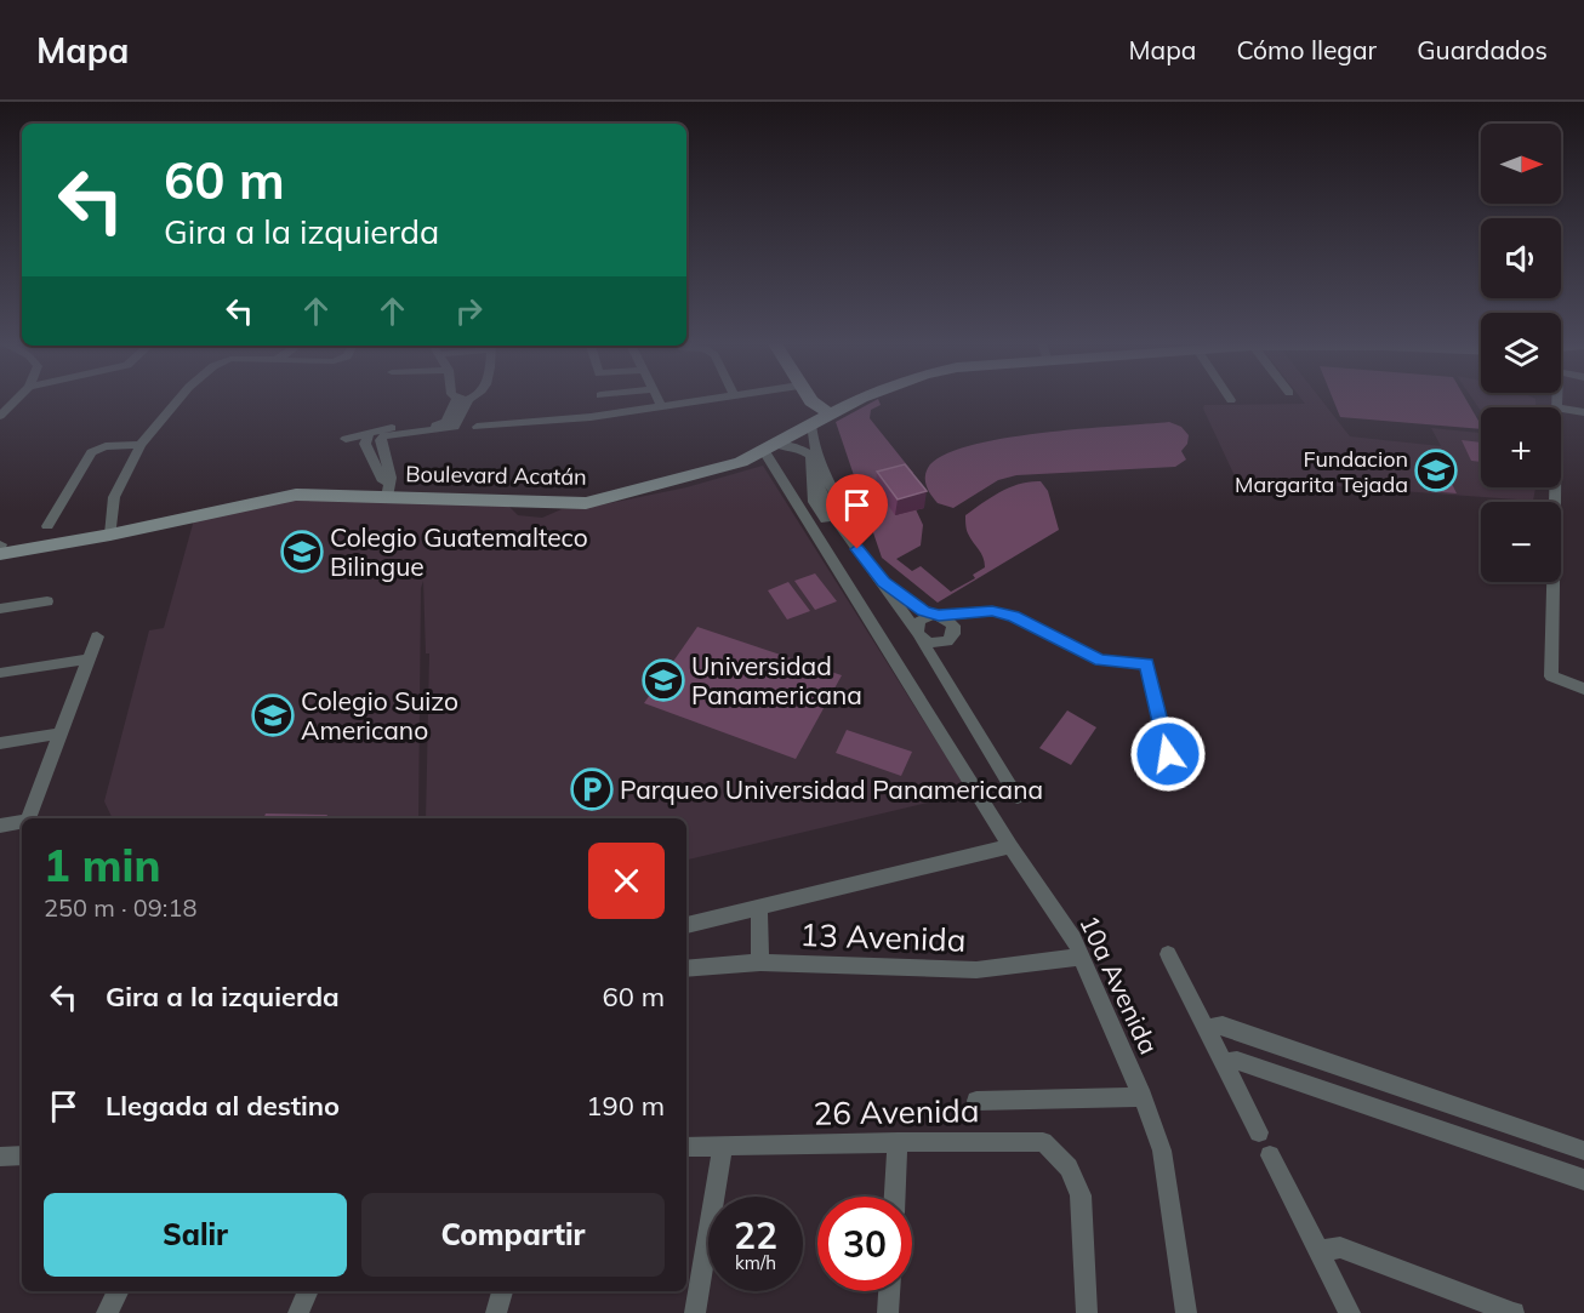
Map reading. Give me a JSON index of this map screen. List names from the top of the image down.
{
  "streets": {
    "main road": ["Boulevard Acatán"],
    "street": ["13 Avenida", "10a Avenida", "26 Avenida"]
  },
  "crossings": [
    ["Boulevard Acatán", "10a Avenida"],
    ["13 Avenida", "10a Avenida"]
  ],
  "places": {
    "school or university": [
      "Fundacion Margarita Tejada",
      "Colegio Guatemalteco Bilingue",
      "Universidad Panamericana",
      "Colegio Suizo Americano"
    ],
    "parking": ["Parqueo Universidad Panamericana"]
  },
  "north": "right",
  "page": {
    "header": "Mapa",
    "nav": ["Mapa", "Cómo llegar", "Guardados"],
    "map_buttons": ["+", "−"],
    "turn": ["60 m", "Gira a la izquierda"],
    "heading": ["1 min", "250 m · 09:18"],
    "list": [
      {
        "name": "Gira a la izquierda",
        "value": "60 m"
      },
      {
        "name": "Llegada al destino",
        "value": "190 m"
      }
    ],
    "buttons": ["Salir", "Compartir"],
    "speed": "22 km/h",
    "limit": "30"
  }
}
